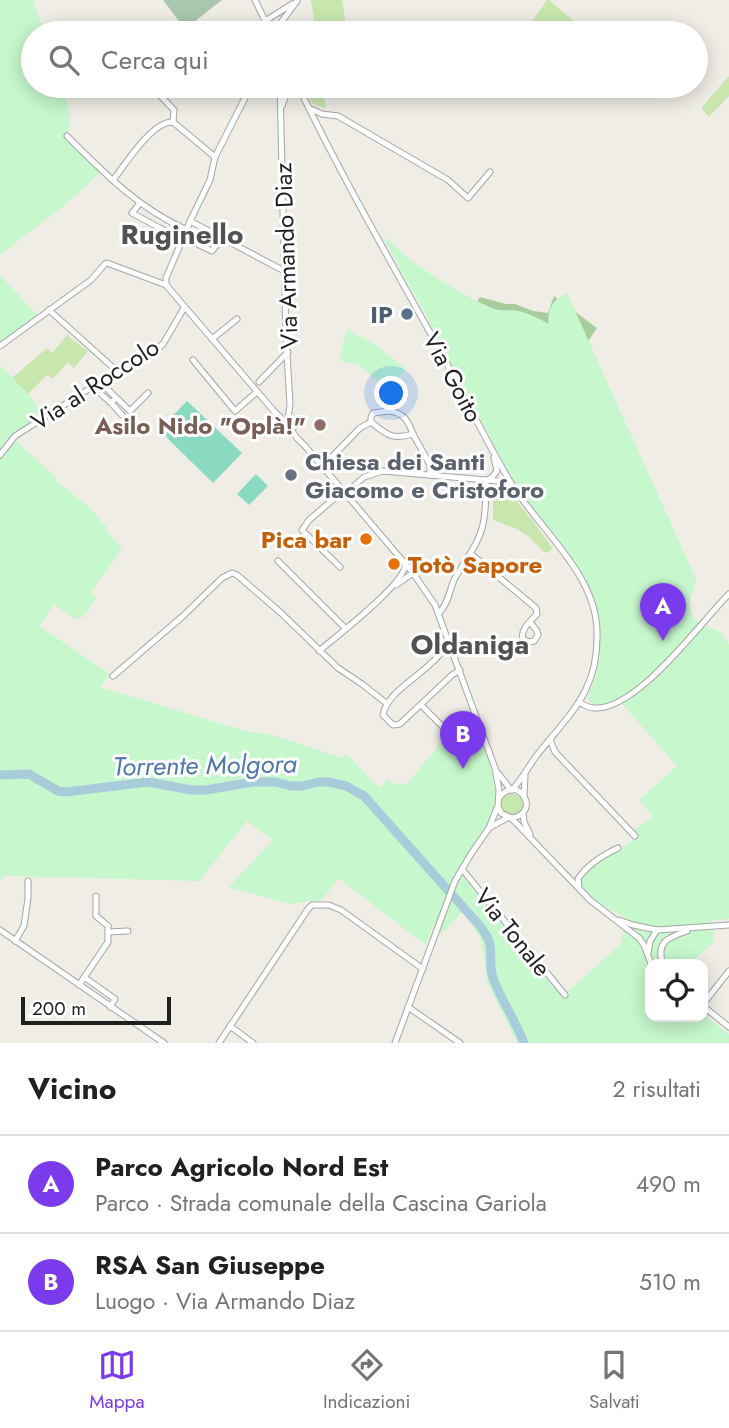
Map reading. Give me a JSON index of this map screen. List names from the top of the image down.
{
  "streets": {
    "street": [
      "Via Armando Diaz",
      "Via Goito",
      "Via al Roccolo",
      "Via Tonale"
    ]
  },
  "districts": ["Ruginello", "Oldaniga"],
  "water": ["Torrente Molgora"],
  "places": [
    "IP",
    "Asilo Nido \"Oplà!\"",
    "Chiesa dei Santi Giacomo e Cristoforo",
    "Pica bar",
    "Totò Sapore"
  ],
  "scale_bar": "200 m",
  "page": {
    "search": "Cerca qui",
    "pins": ["A", "B"],
    "scale": "200 m",
    "heading": ["Vicino", "2 risultati"],
    "list": [
      {
        "mark": "A",
        "name": "Parco Agricolo Nord Est",
        "note": "Parco · Strada comunale della Cascina Gariola",
        "value": "490 m"
      },
      {
        "mark": "B",
        "name": "RSA San Giuseppe",
        "note": "Luogo · Via Armando Diaz",
        "value": "510 m"
      }
    ],
    "nav": ["Mappa", "Indicazioni", "Salvati"]
  }
}
